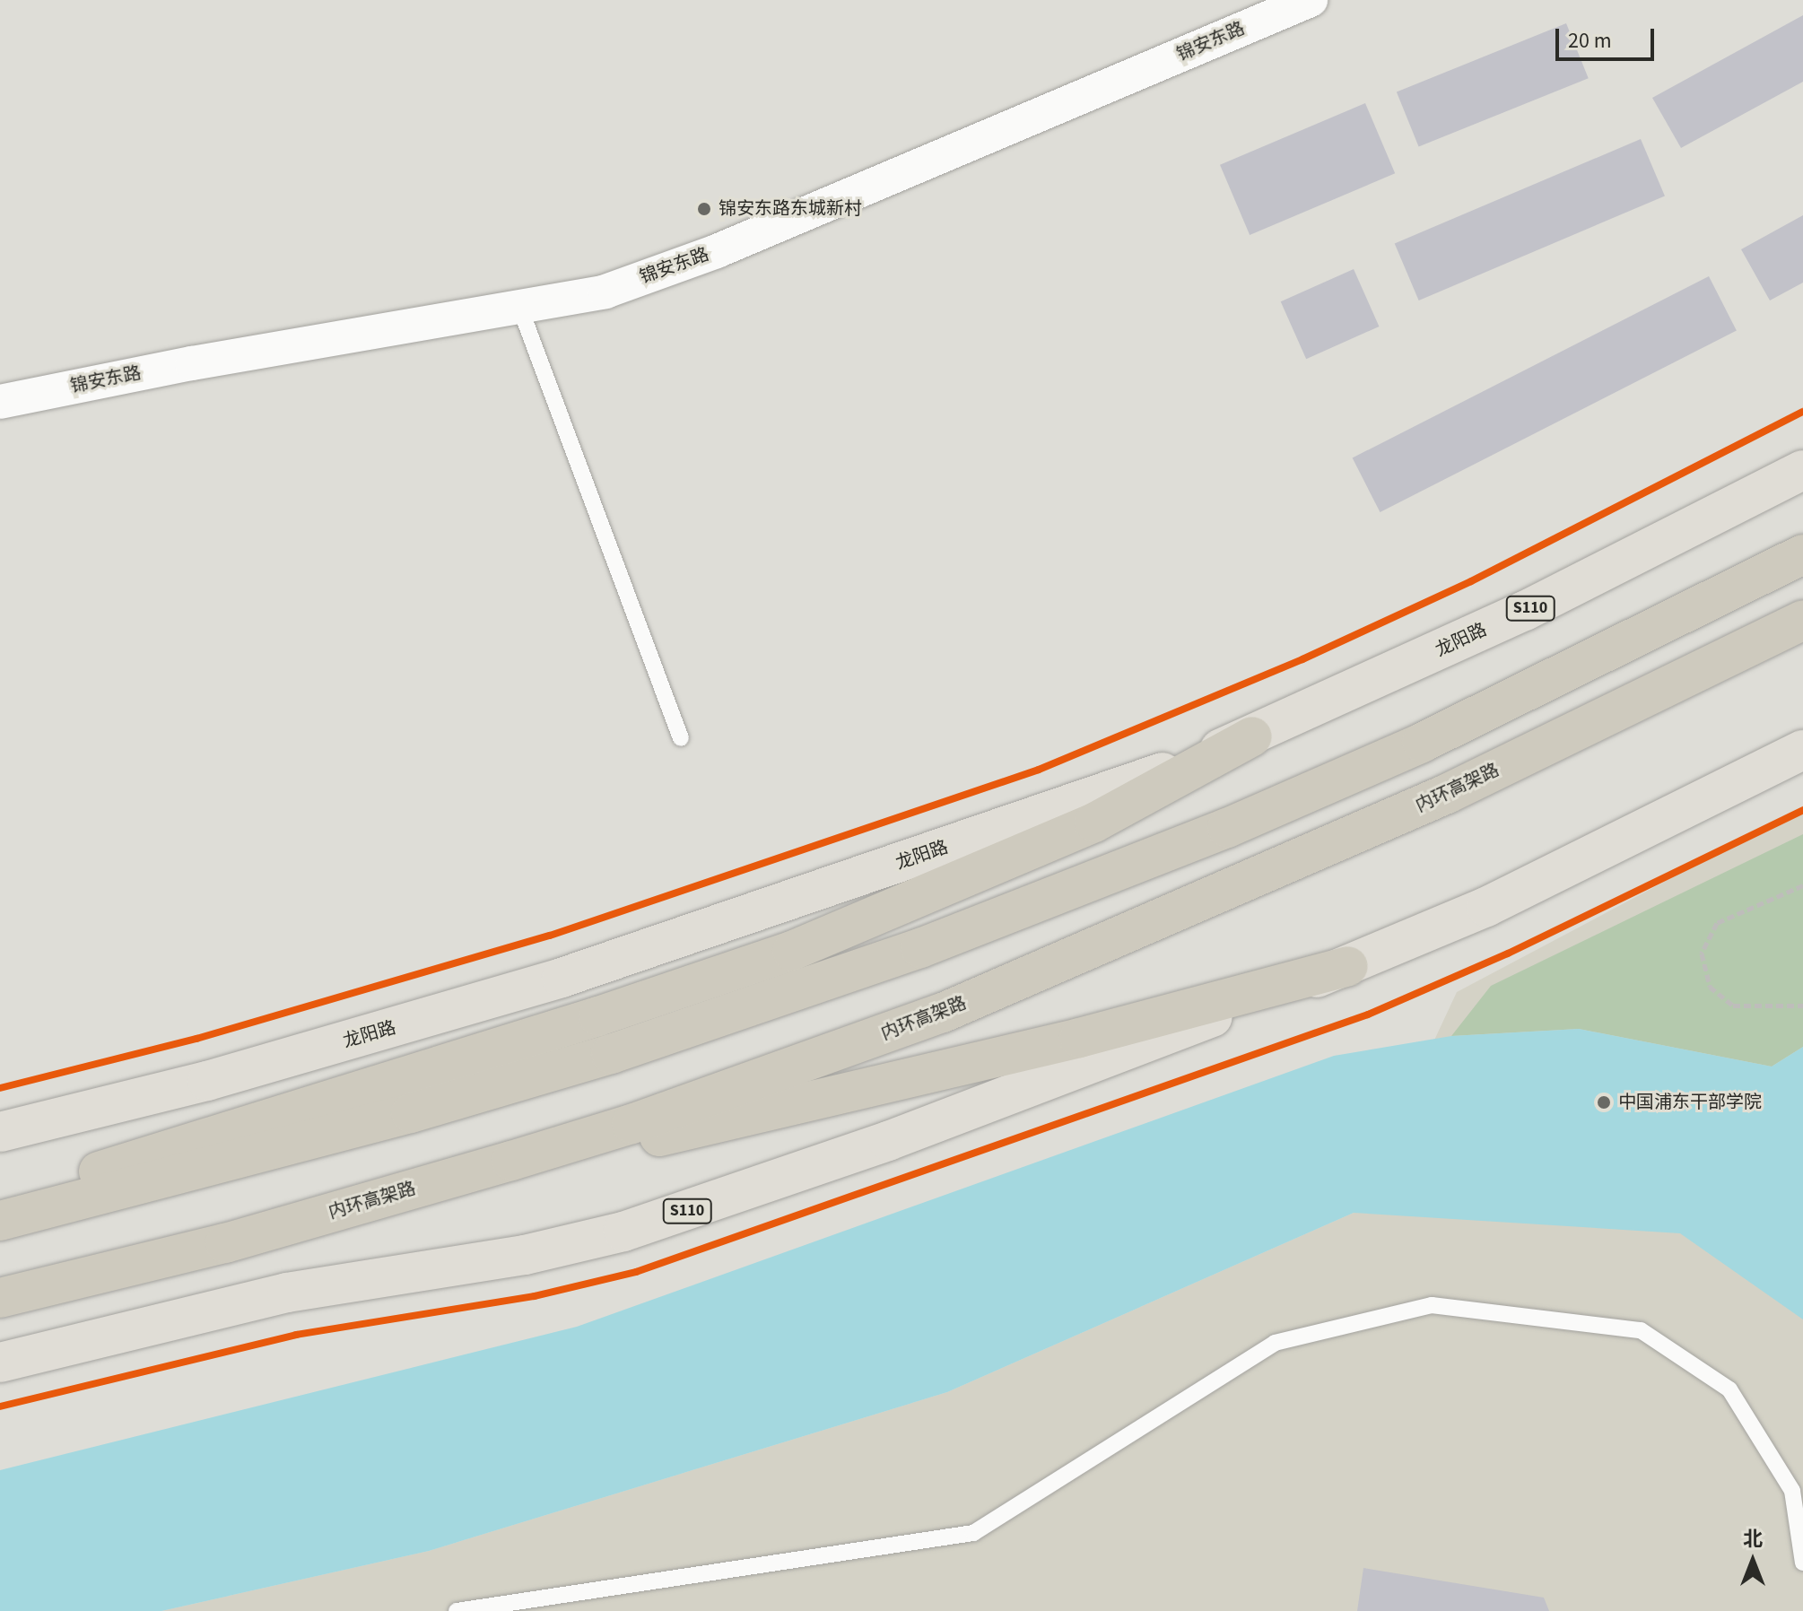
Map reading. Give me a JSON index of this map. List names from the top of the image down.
{
  "streets": {
    "highway": ["内环高架路"],
    "main road": ["S110", "龙阳路"],
    "street": ["锦安东路"]
  },
  "places": ["锦安东路东城新村", "中国浦东干部学院"],
  "scale_bar": "20 m",
  "north": "top"
}
